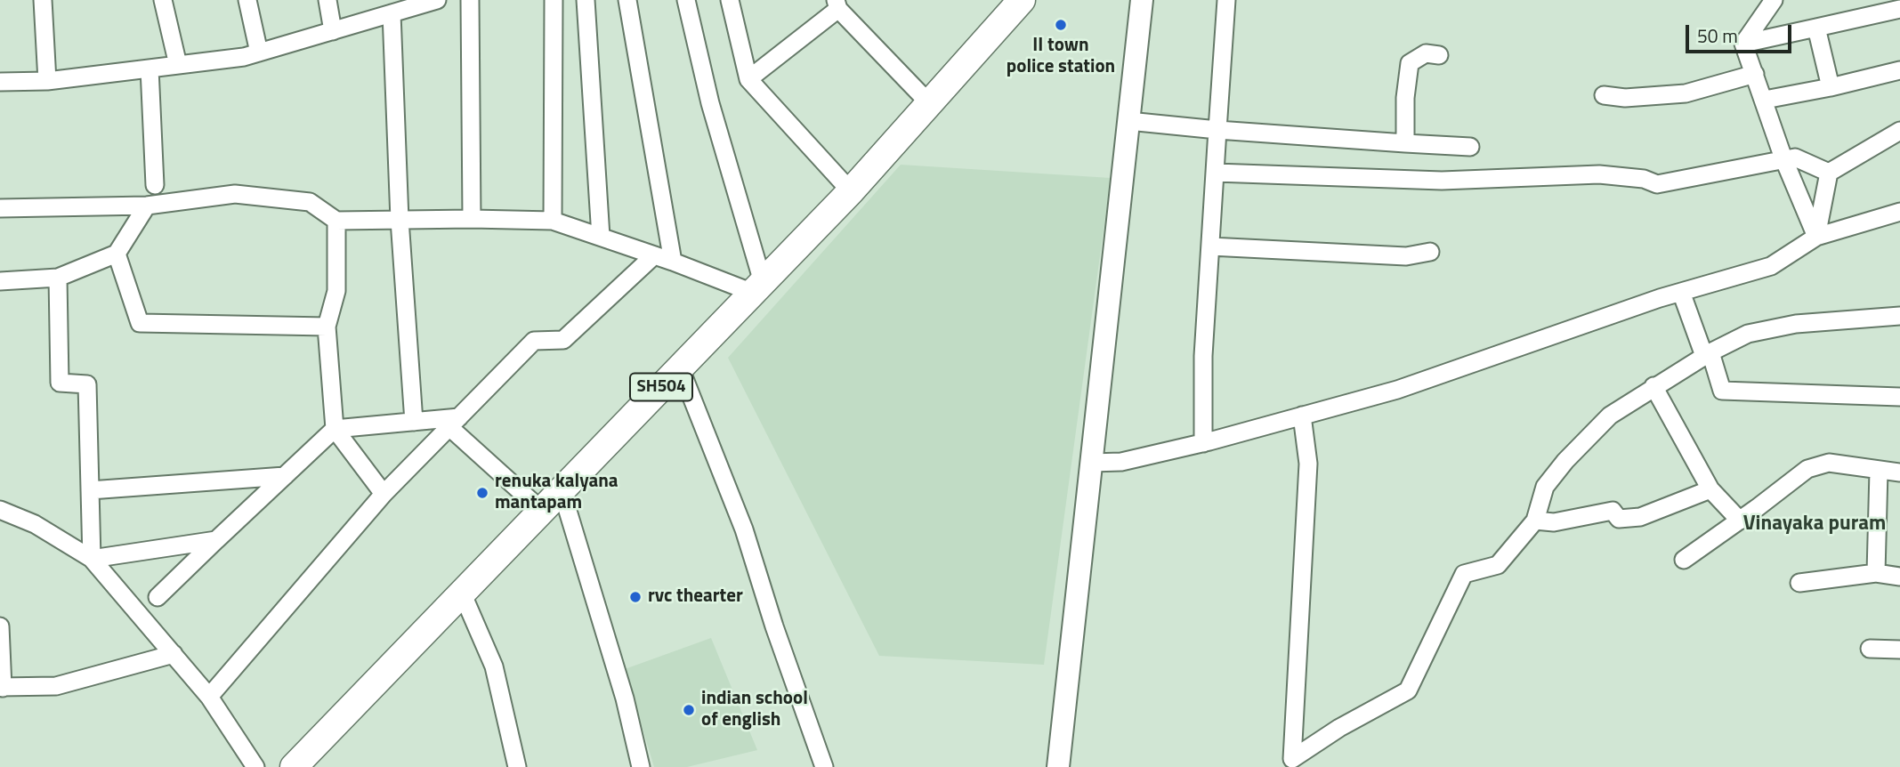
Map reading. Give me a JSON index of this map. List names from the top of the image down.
{
  "streets": {
    "main road": ["SH504"]
  },
  "districts": ["Vinayaka puram"],
  "places": [
    "II town police station",
    "renuka kalyana mantapam",
    "rvc thearter",
    "indian school of english"
  ],
  "scale_bar": "50 m"
}
